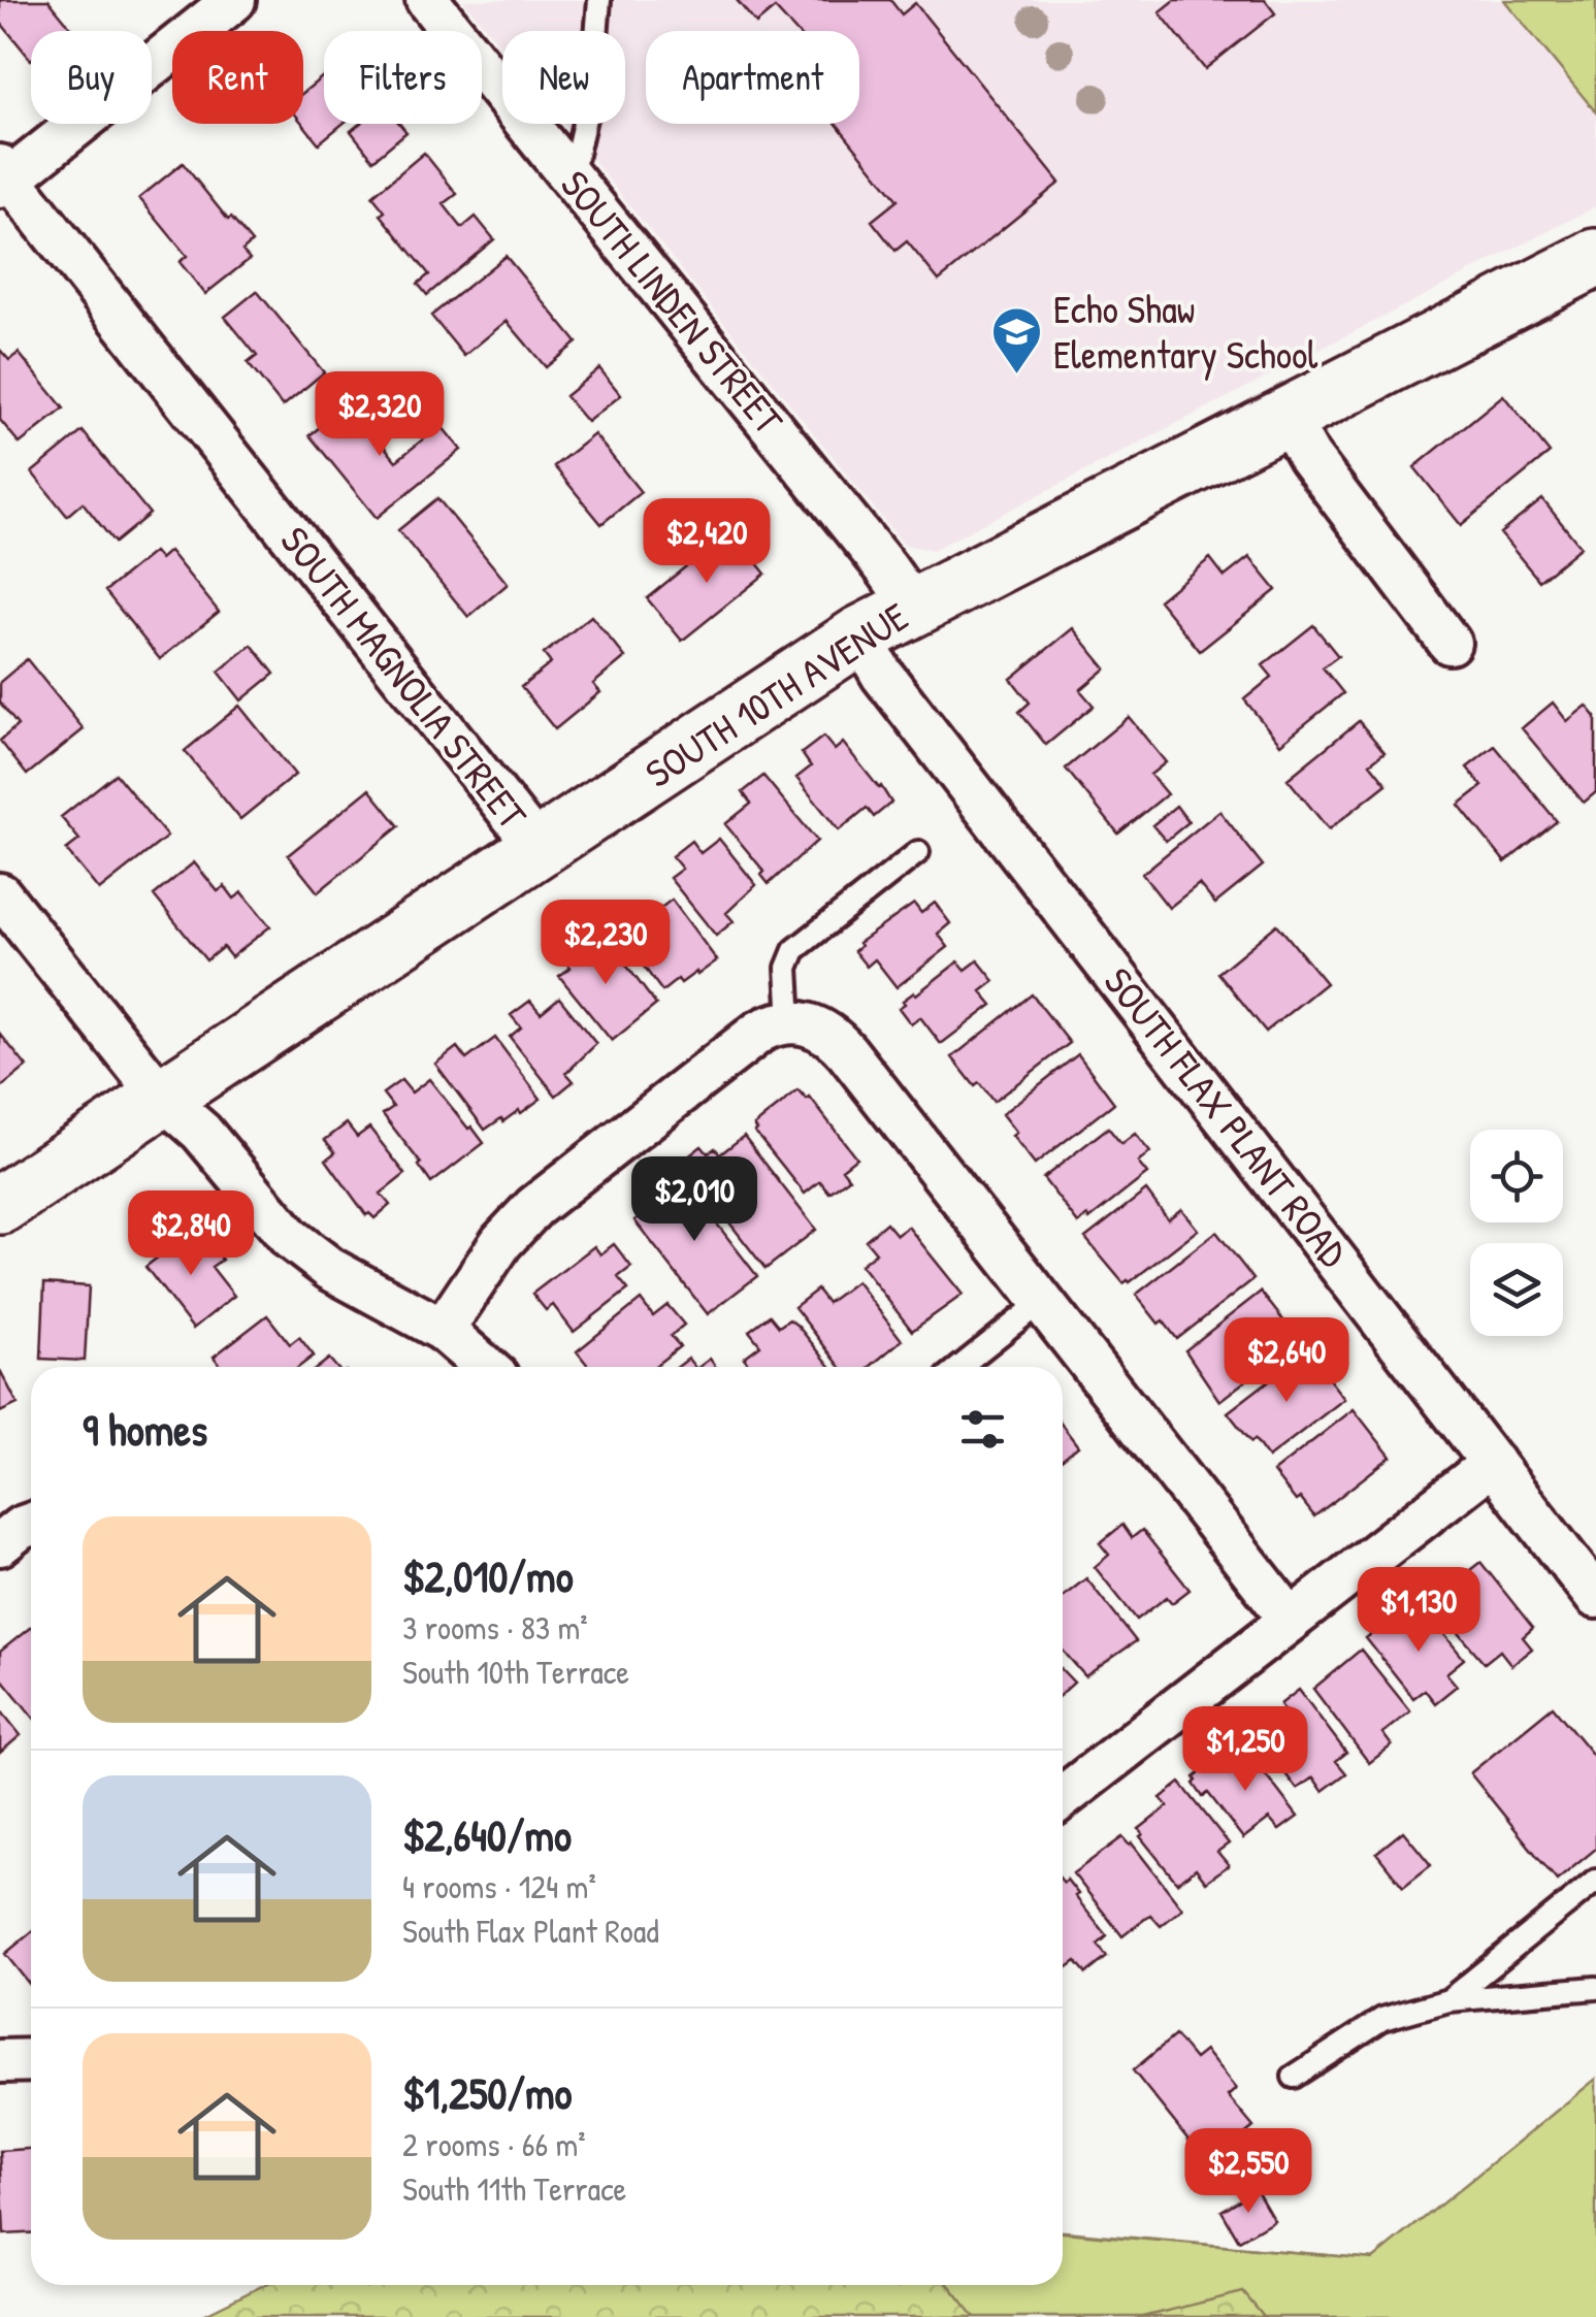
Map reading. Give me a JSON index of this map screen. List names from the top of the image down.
{
  "streets": {
    "main road": ["SOUTH 10TH AVENUE"],
    "street": ["SOUTH LINDEN STREET", "SOUTH MAGNOLIA STREET", "SOUTH FLAX PLANT ROAD"]
  },
  "crossings": [
    ["SOUTH LINDEN STREET", "SOUTH 10TH AVENUE"],
    ["SOUTH MAGNOLIA STREET", "SOUTH 10TH AVENUE"],
    ["SOUTH 10TH AVENUE", "SOUTH FLAX PLANT ROAD"]
  ],
  "places": {
    "school or university": ["Echo Shaw Elementary School"]
  },
  "page": {
    "chip": [
      "Buy",
      "Rent",
      "Filters",
      "New",
      "Apartment"
    ],
    "price": [
      "$2,320",
      "$2,420",
      "$2,230",
      "$2,010",
      "$2,840",
      "$2,640",
      "$1,130",
      "$1,250",
      "$2,550"
    ],
    "heading": "9 homes",
    "list": [
      {
        "name": "$2,010/mo",
        "note": "3 rooms · 83 m² · South 10th Terrace"
      },
      {
        "name": "$2,640/mo",
        "note": "4 rooms · 124 m² · South Flax Plant Road"
      },
      {
        "name": "$1,250/mo",
        "note": "2 rooms · 66 m² · South 11th Terrace"
      }
    ]
  }
}
